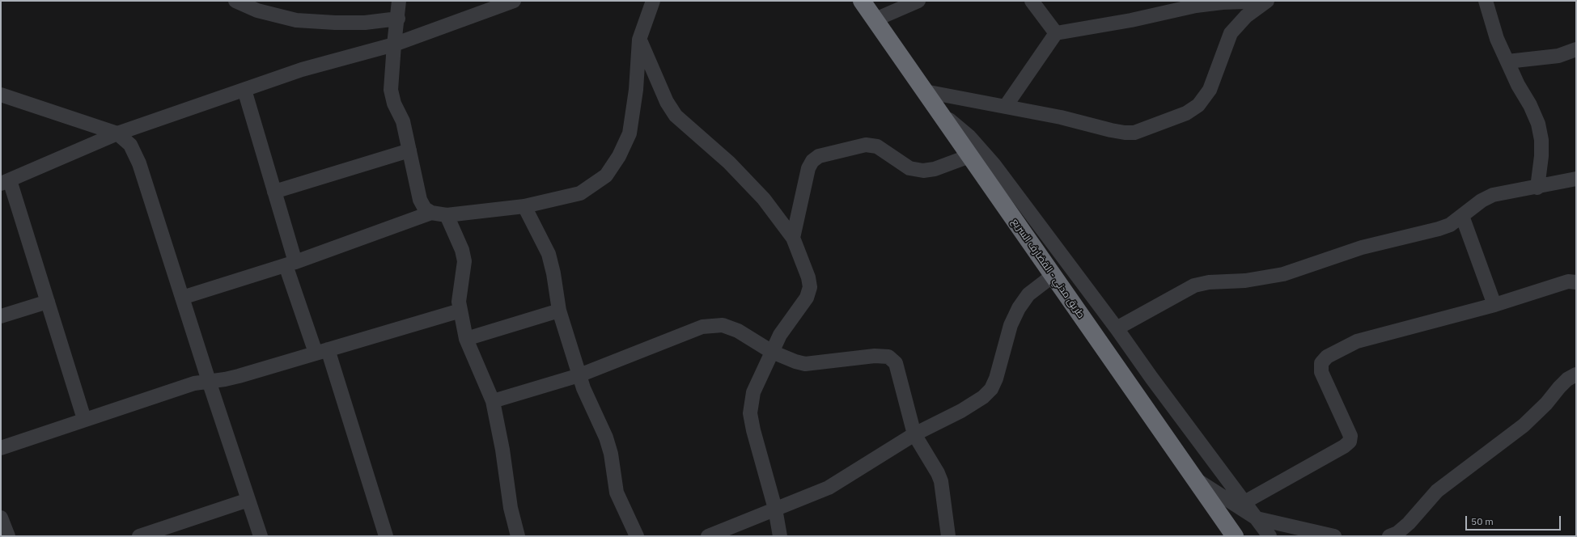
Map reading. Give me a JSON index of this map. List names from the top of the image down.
{
  "streets": {
    "highway": ["طريق مدني - القضارف السريع"]
  },
  "scale_bar": "50 m"
}
